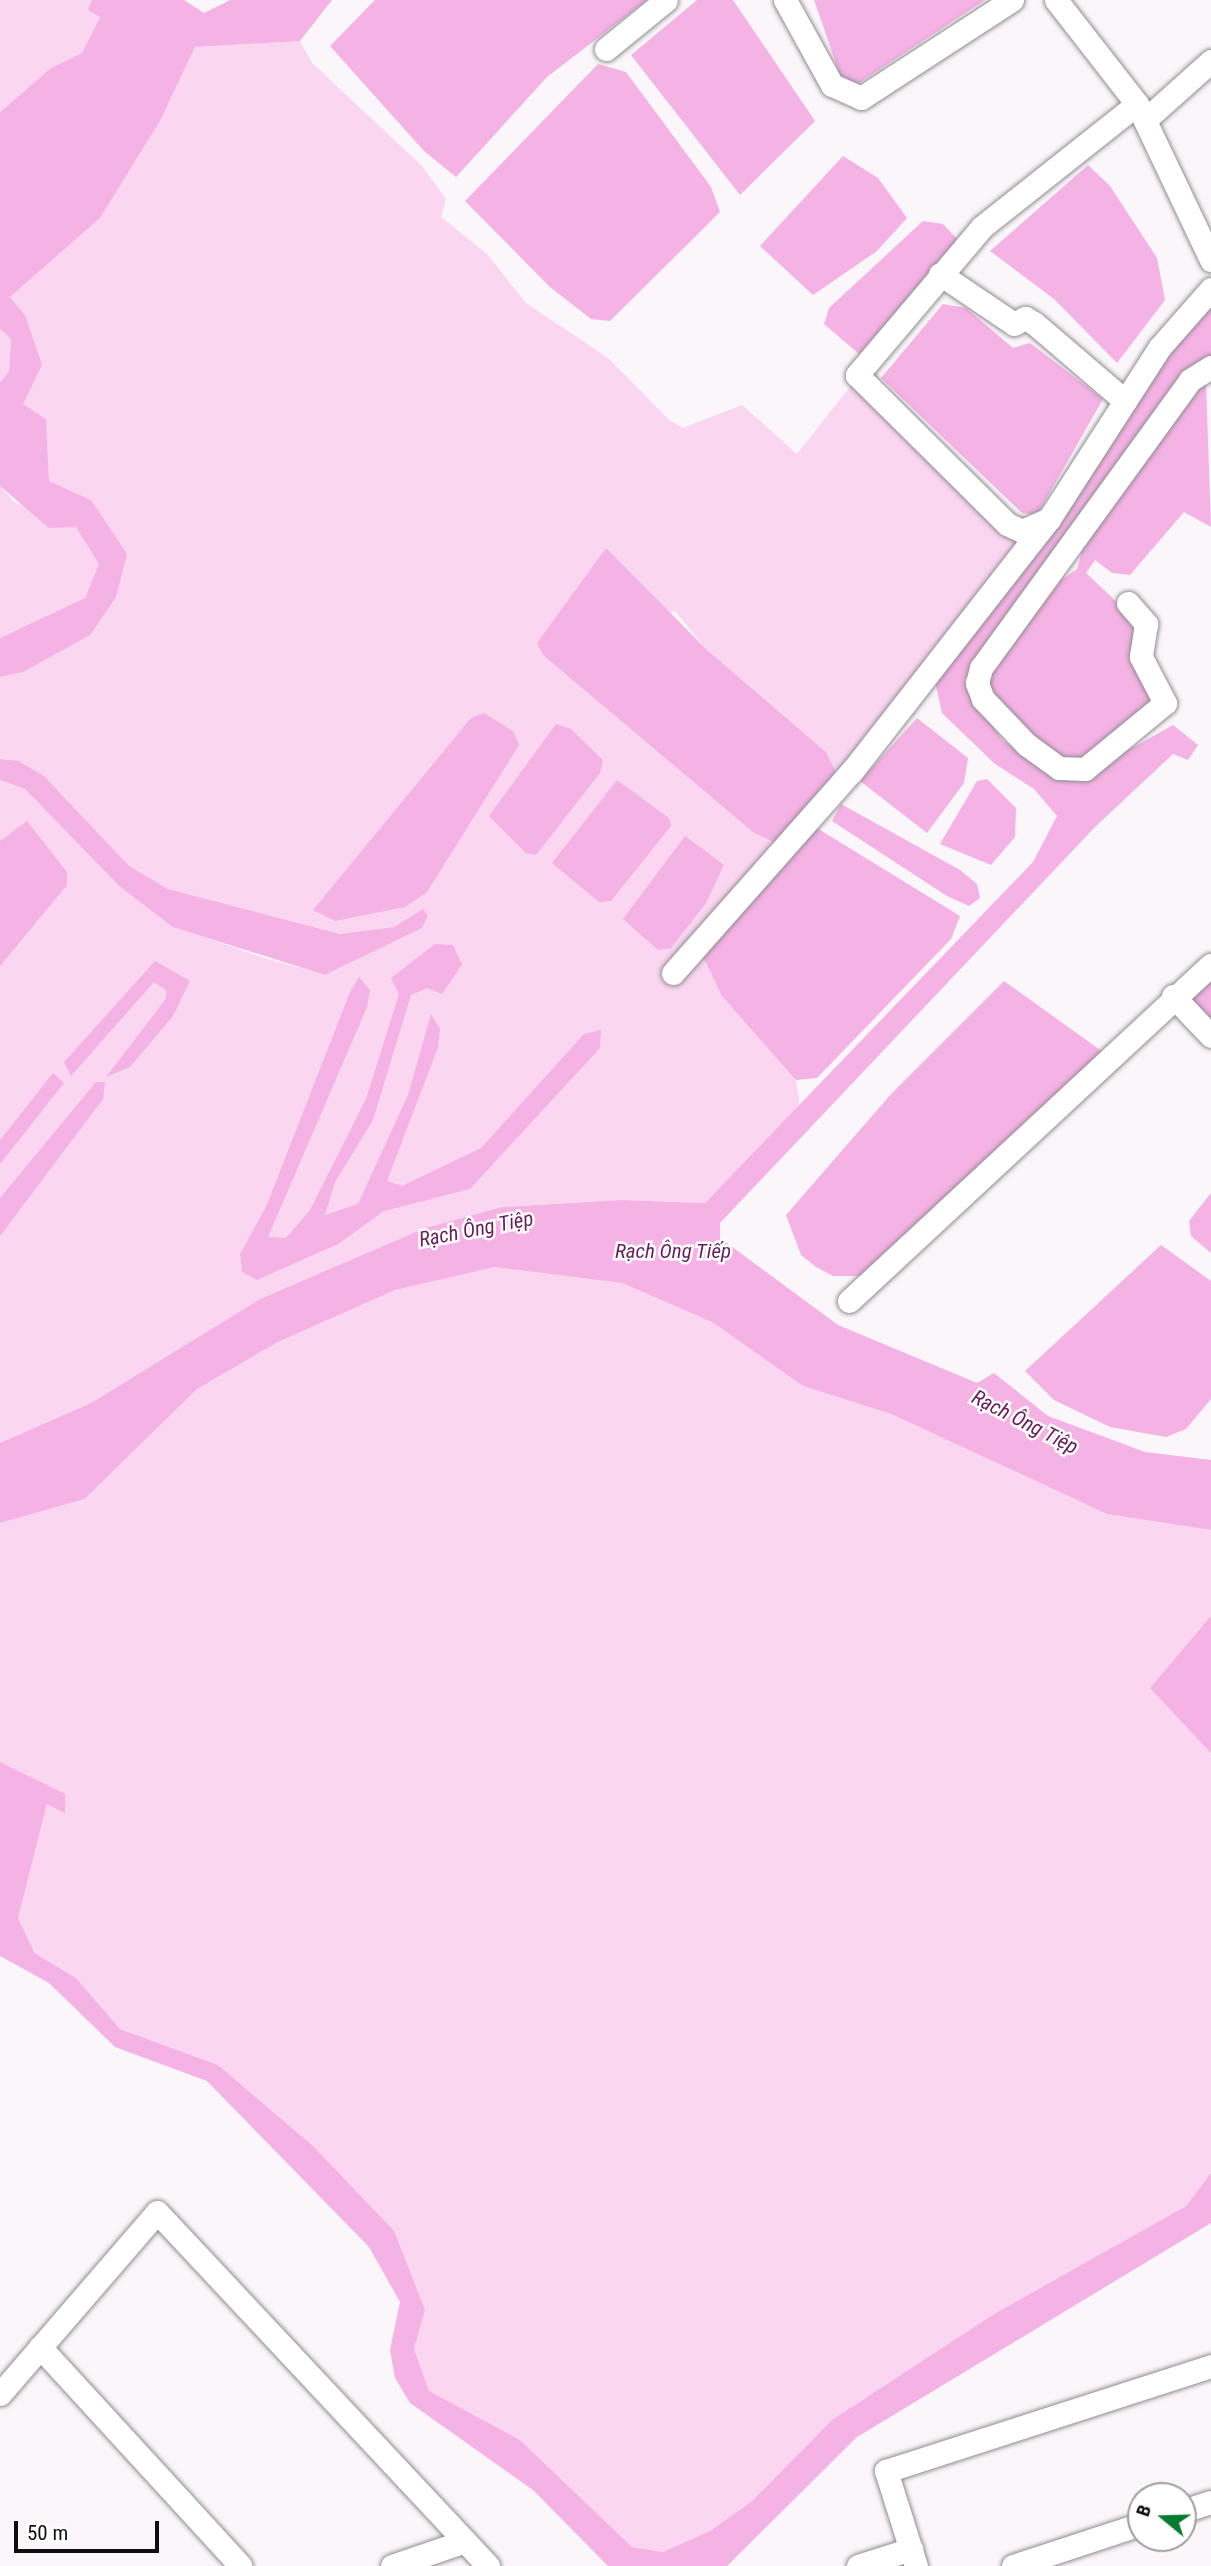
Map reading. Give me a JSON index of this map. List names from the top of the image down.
{
  "water": ["Rạch Ông Tiệp", "Rạch Ông Tiếp"],
  "scale_bar": "50 m",
  "north": "left"
}
